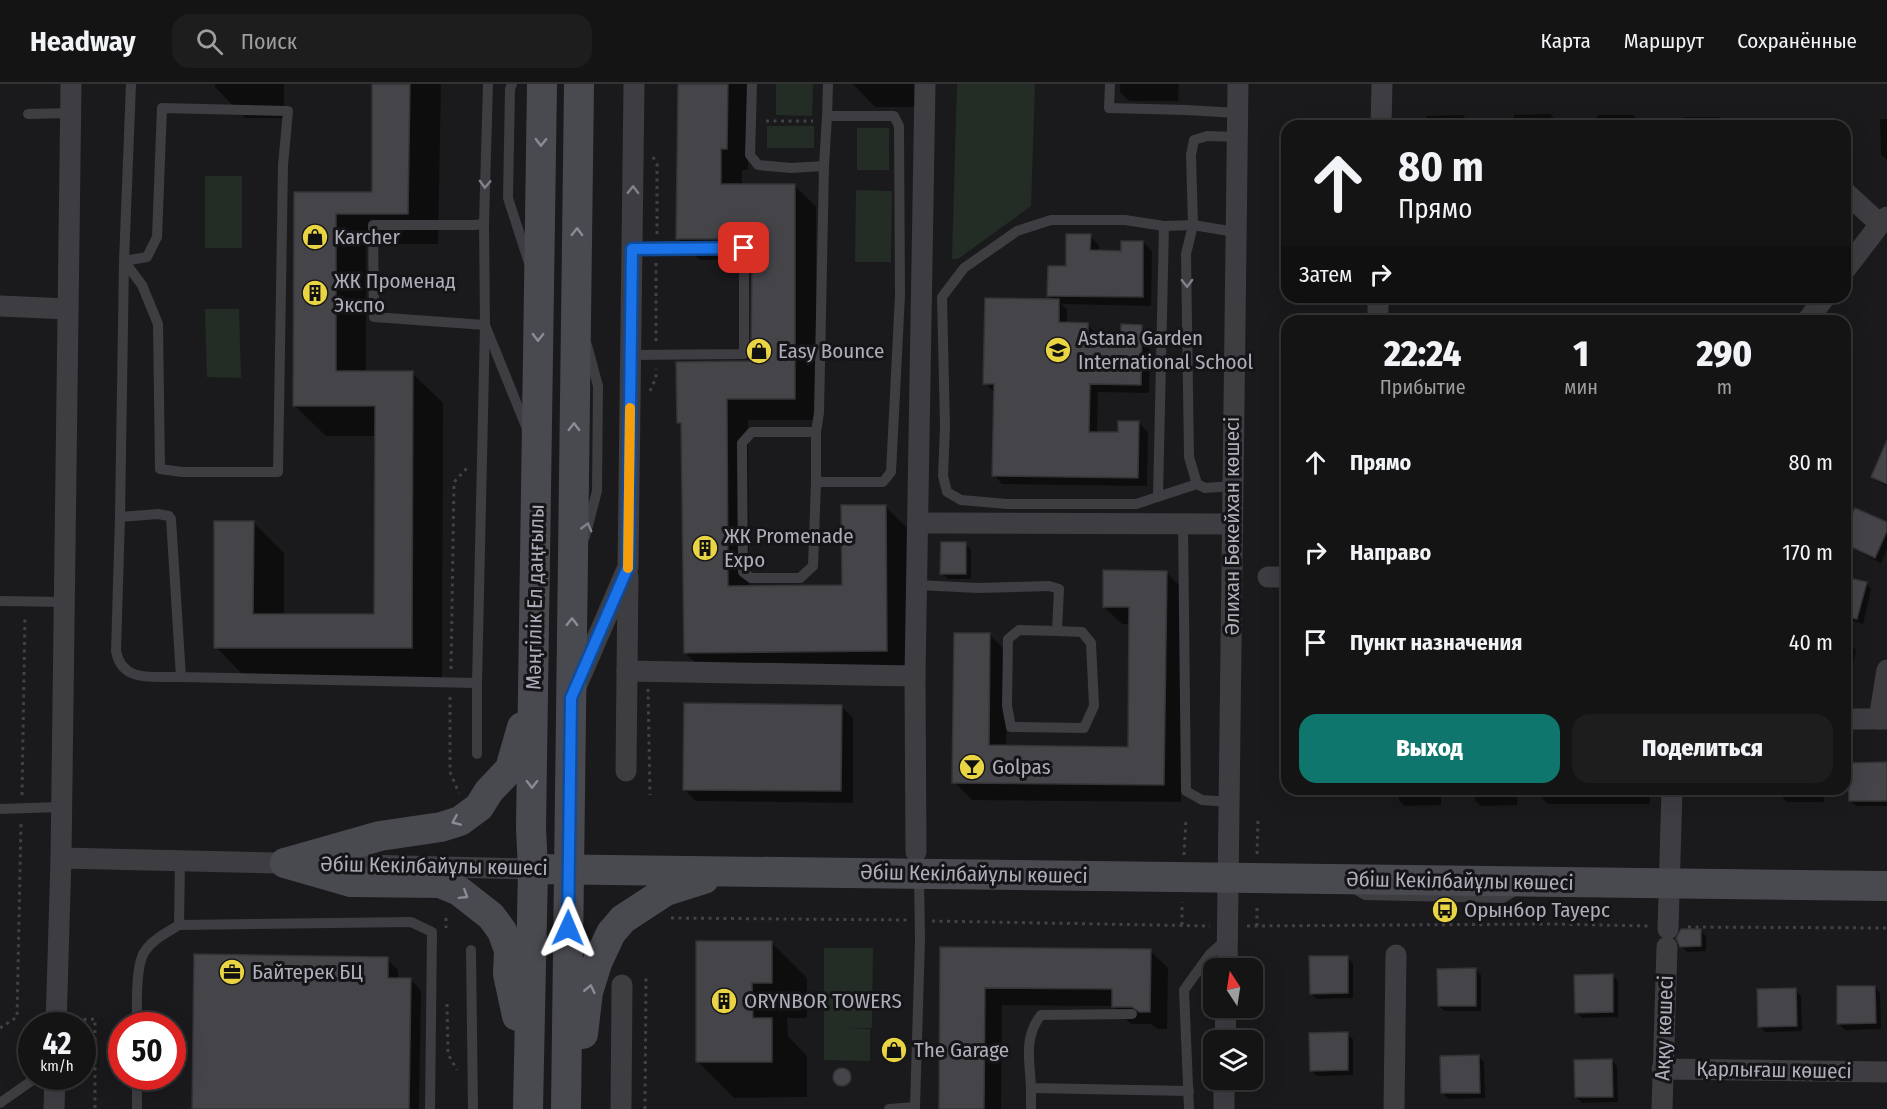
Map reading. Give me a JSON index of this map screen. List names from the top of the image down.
{
  "streets": {
    "main road": ["Мәңгілік Ел даңғылы", "Әбіш Кекілбайұлы көшесі"],
    "street": ["Әлихан Бөкейхан көшесі", "Аққу көшесі", "Қарлығаш көшесі"]
  },
  "crossings": [
    ["Әлихан Бөкейхан көшесі", "Әбіш Кекілбайұлы көшесі"],
    ["Мәңгілік Ел даңғылы", "Әбіш Кекілбайұлы көшесі"],
    ["Әбіш Кекілбайұлы көшесі", "Аққу көшесі"],
    ["Аққу көшесі", "Қарлығаш көшесі"]
  ],
  "places": {
    "shop": ["Karcher", "Easy Bounce", "The Garage"],
    "building": ["ЖК Променад Экспо", "ЖК Promenade Expo", "ORYNBOR TOWERS"],
    "school or university": ["Astana Garden International School"],
    "bar": ["Golpas"],
    "bus stop": ["Орынбор Тауерс"],
    "office": ["Байтерек БЦ"]
  },
  "north": "top",
  "page": {
    "header": "Headway",
    "search": "Поиск",
    "nav": ["Карта", "Маршрут", "Сохранённые"],
    "turn": ["80 m", "Прямо"],
    "then": "Затем",
    "eta": [
      "22:24",
      "Прибытие",
      "1",
      "мин",
      "290",
      "m"
    ],
    "list": [
      {
        "name": "Прямо",
        "value": "80 m"
      },
      {
        "name": "Направо",
        "value": "170 m"
      },
      {
        "name": "Пункт назначения",
        "value": "40 m"
      }
    ],
    "buttons": ["Выход", "Поделиться"],
    "speed": "42 km/h",
    "limit": "50"
  }
}
